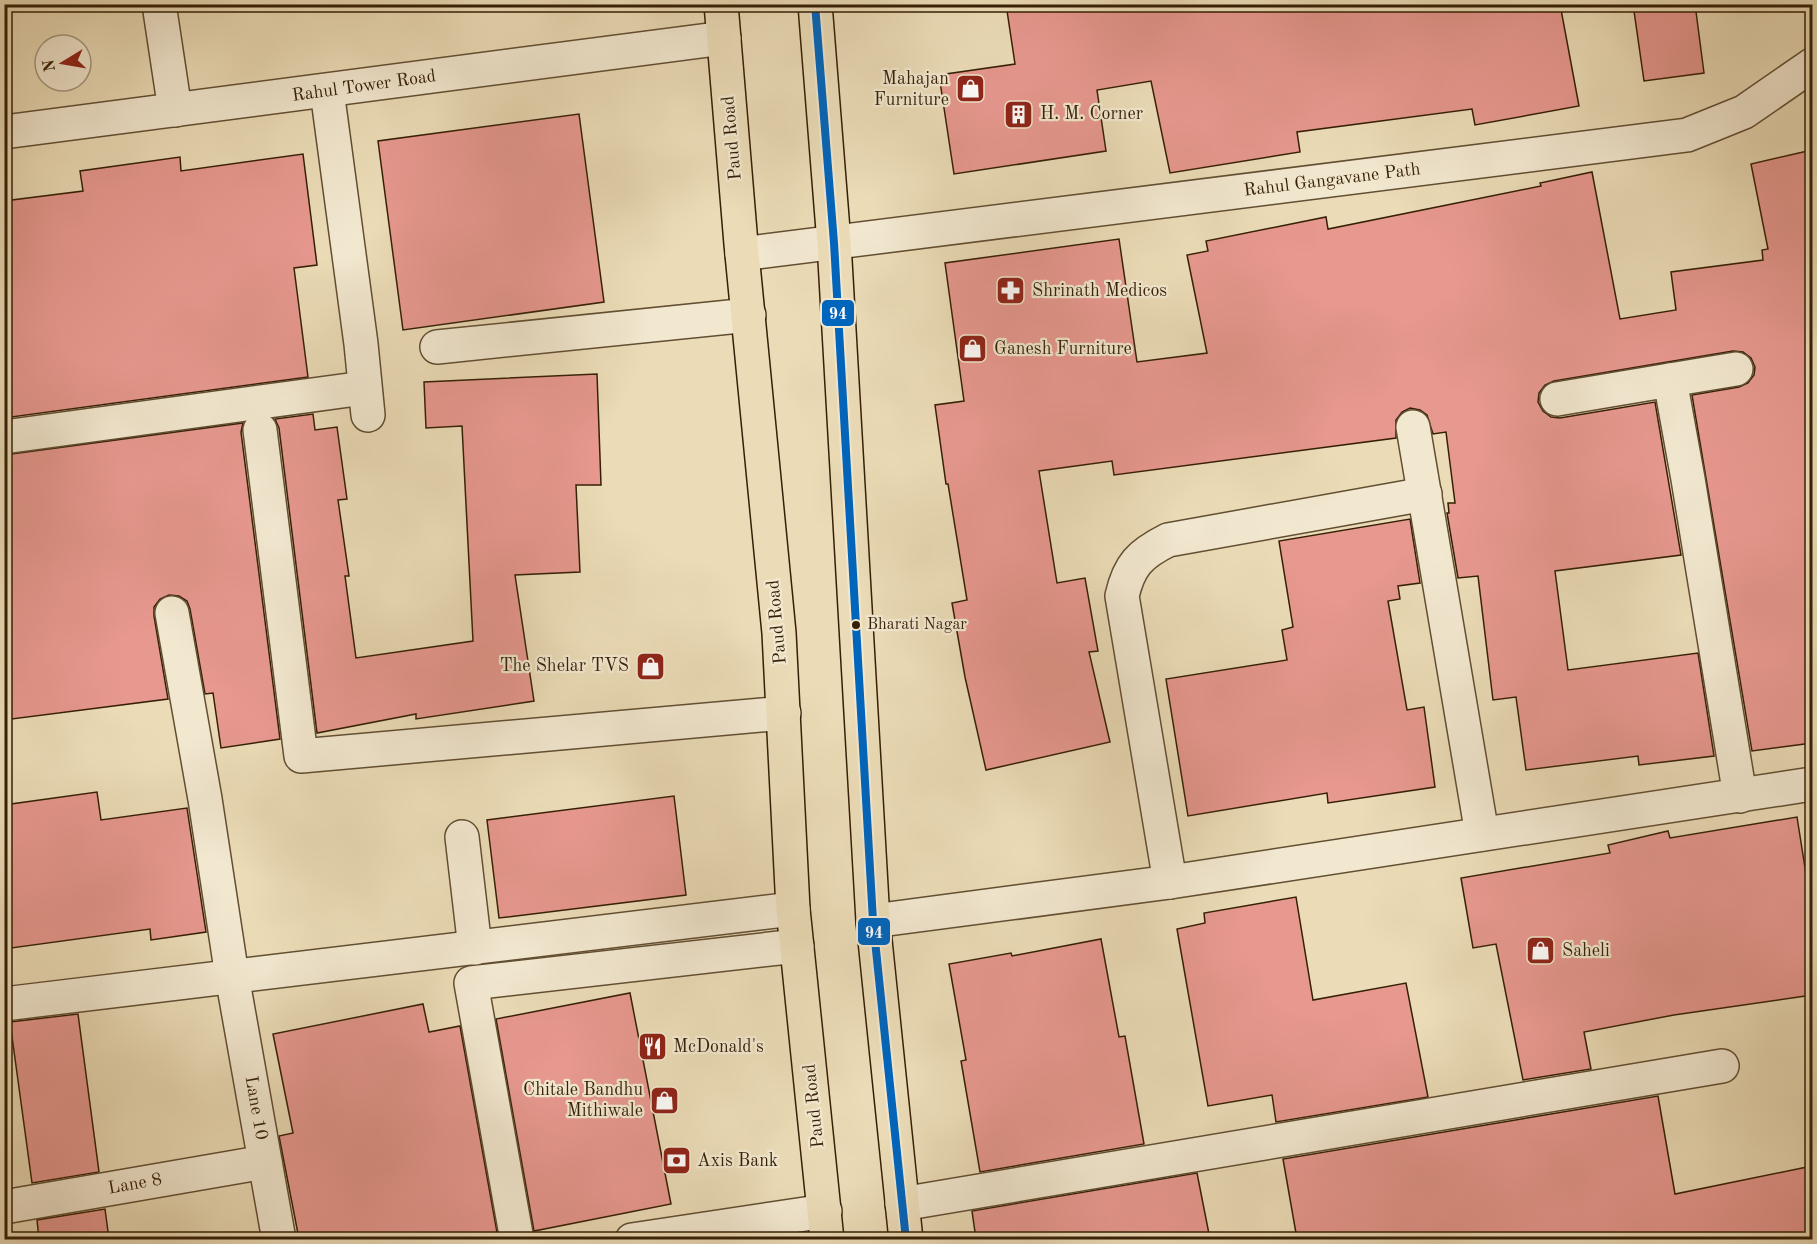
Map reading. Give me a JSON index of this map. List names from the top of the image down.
{
  "streets": {
    "main road": ["Paud Road"],
    "street": [
      "Rahul Tower Road",
      "Rahul Gangavane Path",
      "Lane 10",
      "Lane 8"
    ]
  },
  "crossings": [
    ["Rahul Tower Road", "Paud Road"],
    ["Paud Road", "Rahul Gangavane Path"],
    ["Lane 10", "Lane 8"]
  ],
  "places": {
    "shop": [
      "Mahajan Furniture",
      "Ganesh Furniture",
      "The Shelar TVS",
      "Saheli",
      "Chitale Bandhu Mithiwale"
    ],
    "building": ["H. M. Corner"],
    "pharmacy": ["Shrinath Medicos"],
    "other": ["Bharati Nagar"],
    "restaurant": ["McDonald's"],
    "bank": ["Axis Bank"]
  },
  "lines": ["transit line 94"],
  "north": "left"
}
